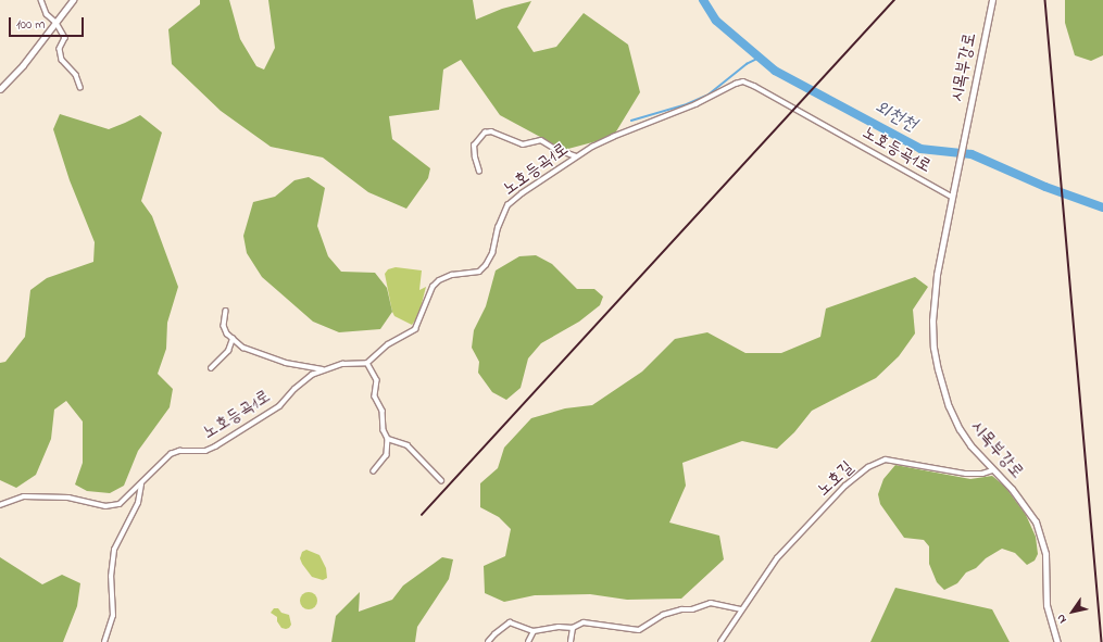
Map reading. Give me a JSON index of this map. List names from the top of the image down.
{
  "streets": {
    "main road": ["시목부강로"],
    "street": ["노호등곡1로", "노호길"]
  },
  "crossings": [
    ["시목부강로", "노호등곡1로"],
    ["시목부강로", "노호길"]
  ],
  "water": ["외천천"],
  "scale_bar": "100 m",
  "north": "bottom left"
}
